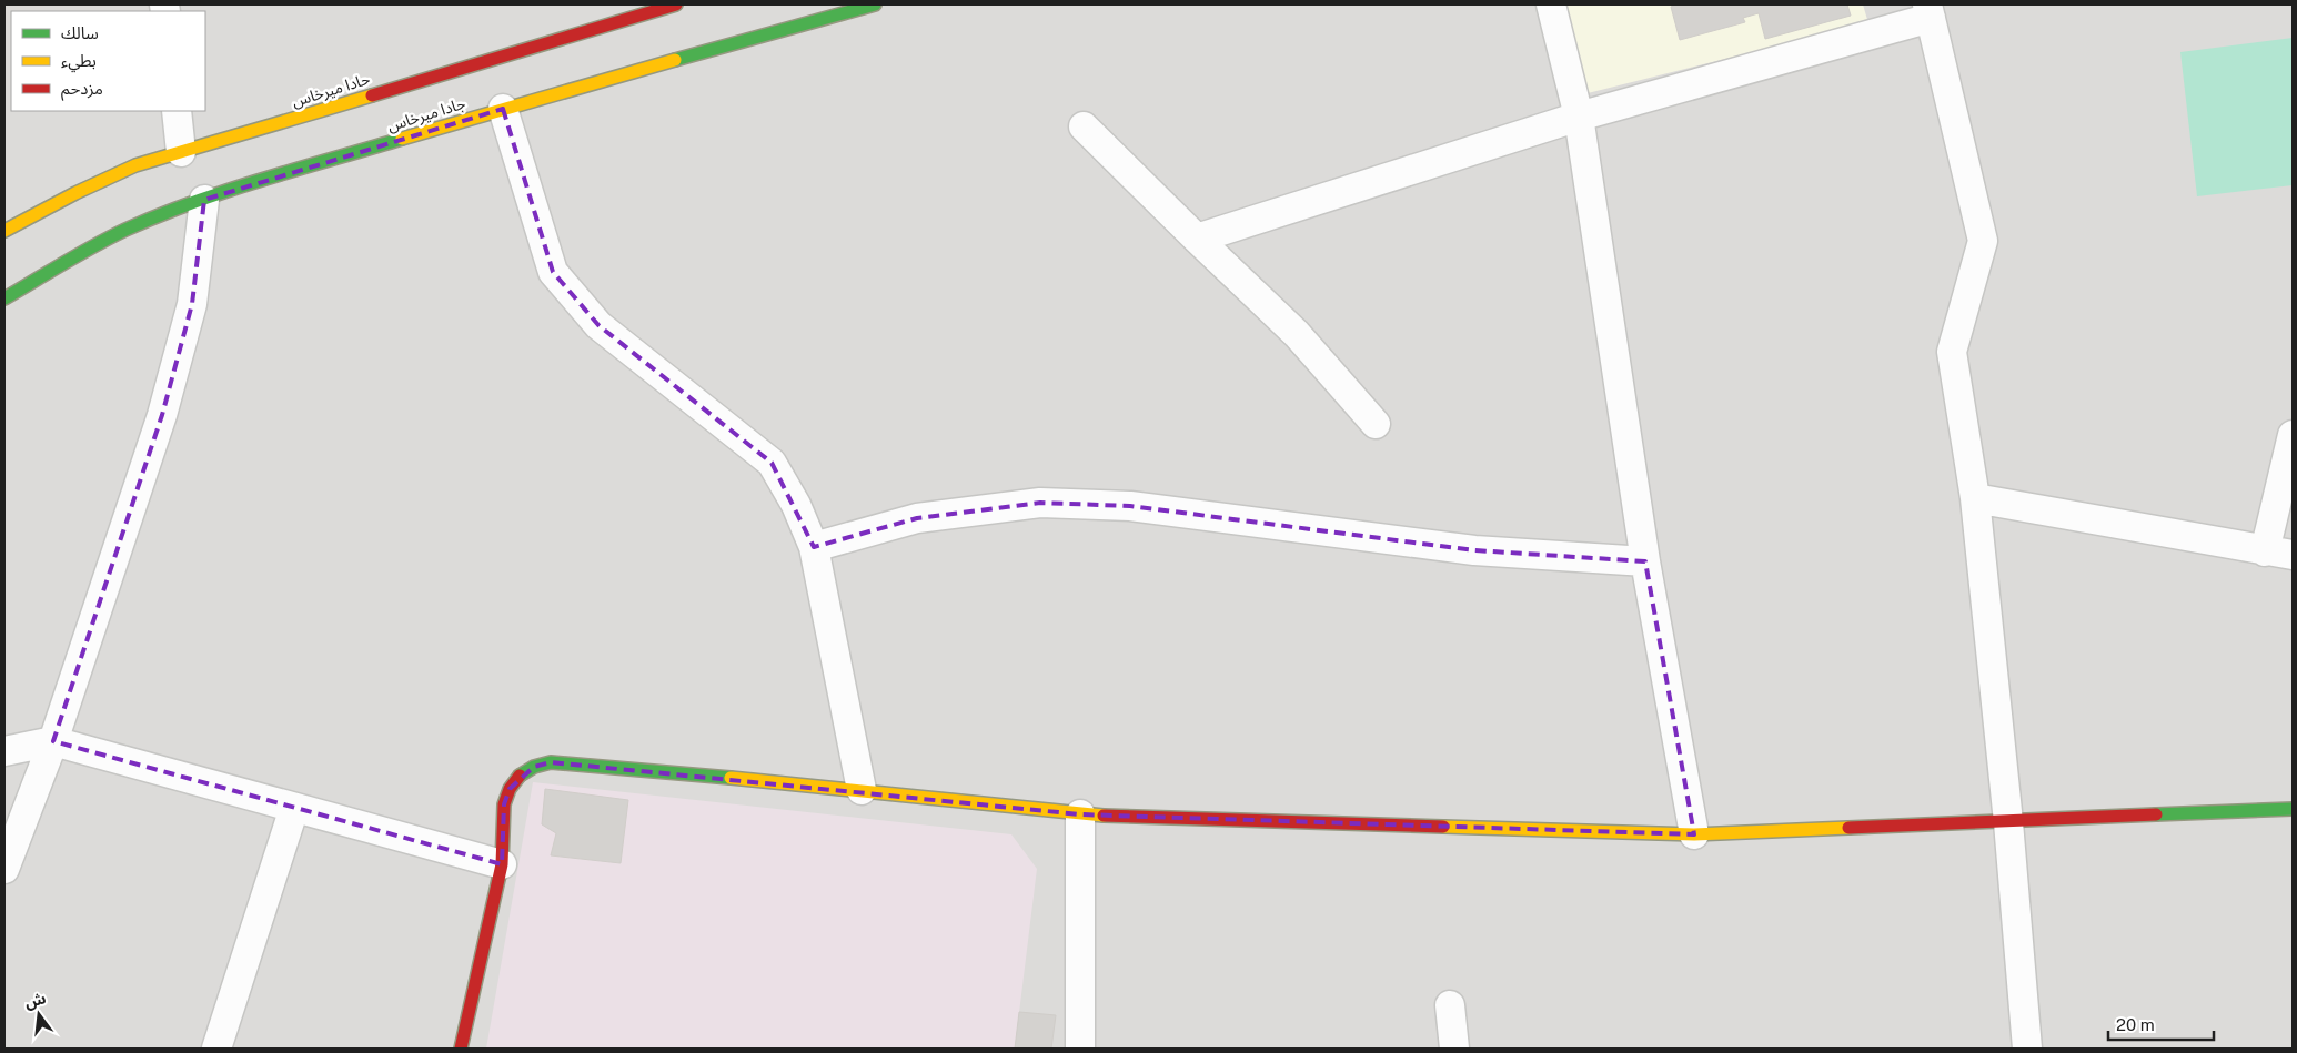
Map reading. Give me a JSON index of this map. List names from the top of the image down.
{
  "streets": {
    "street": ["حادا ميرخاس", "جادا ميرخاس"]
  },
  "legend": ["سالك", "بطيء", "مزدحم"],
  "scale_bar": "20 m",
  "north": "top"
}
